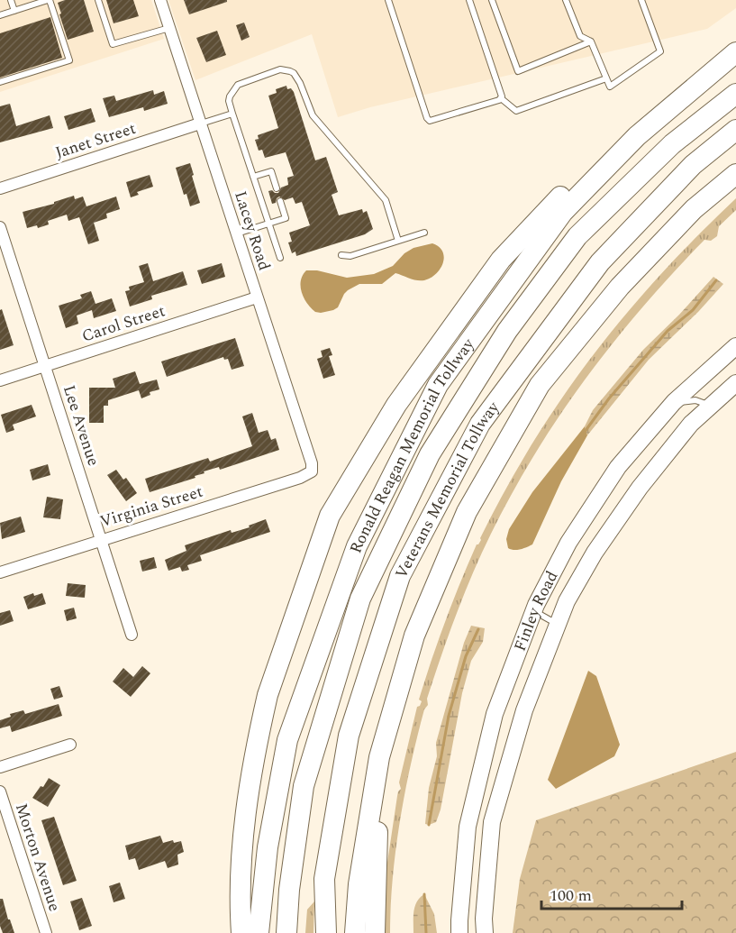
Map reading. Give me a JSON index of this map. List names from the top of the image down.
{
  "streets": {
    "highway": ["Ronald Reagan Memorial Tollway", "Veterans Memorial Tollway"],
    "main road": ["Finley Road"],
    "street": [
      "Janet Street",
      "Lacey Road",
      "Carol Street",
      "Lee Avenue",
      "Virginia Street",
      "Morton Avenue"
    ]
  },
  "crossings": [
    ["Janet Street", "Lacey Road"],
    ["Lacey Road", "Carol Street"],
    ["Lacey Road", "Virginia Street"],
    ["Carol Street", "Lee Avenue"],
    ["Lee Avenue", "Virginia Street"]
  ],
  "scale_bar": "100 m"
}
